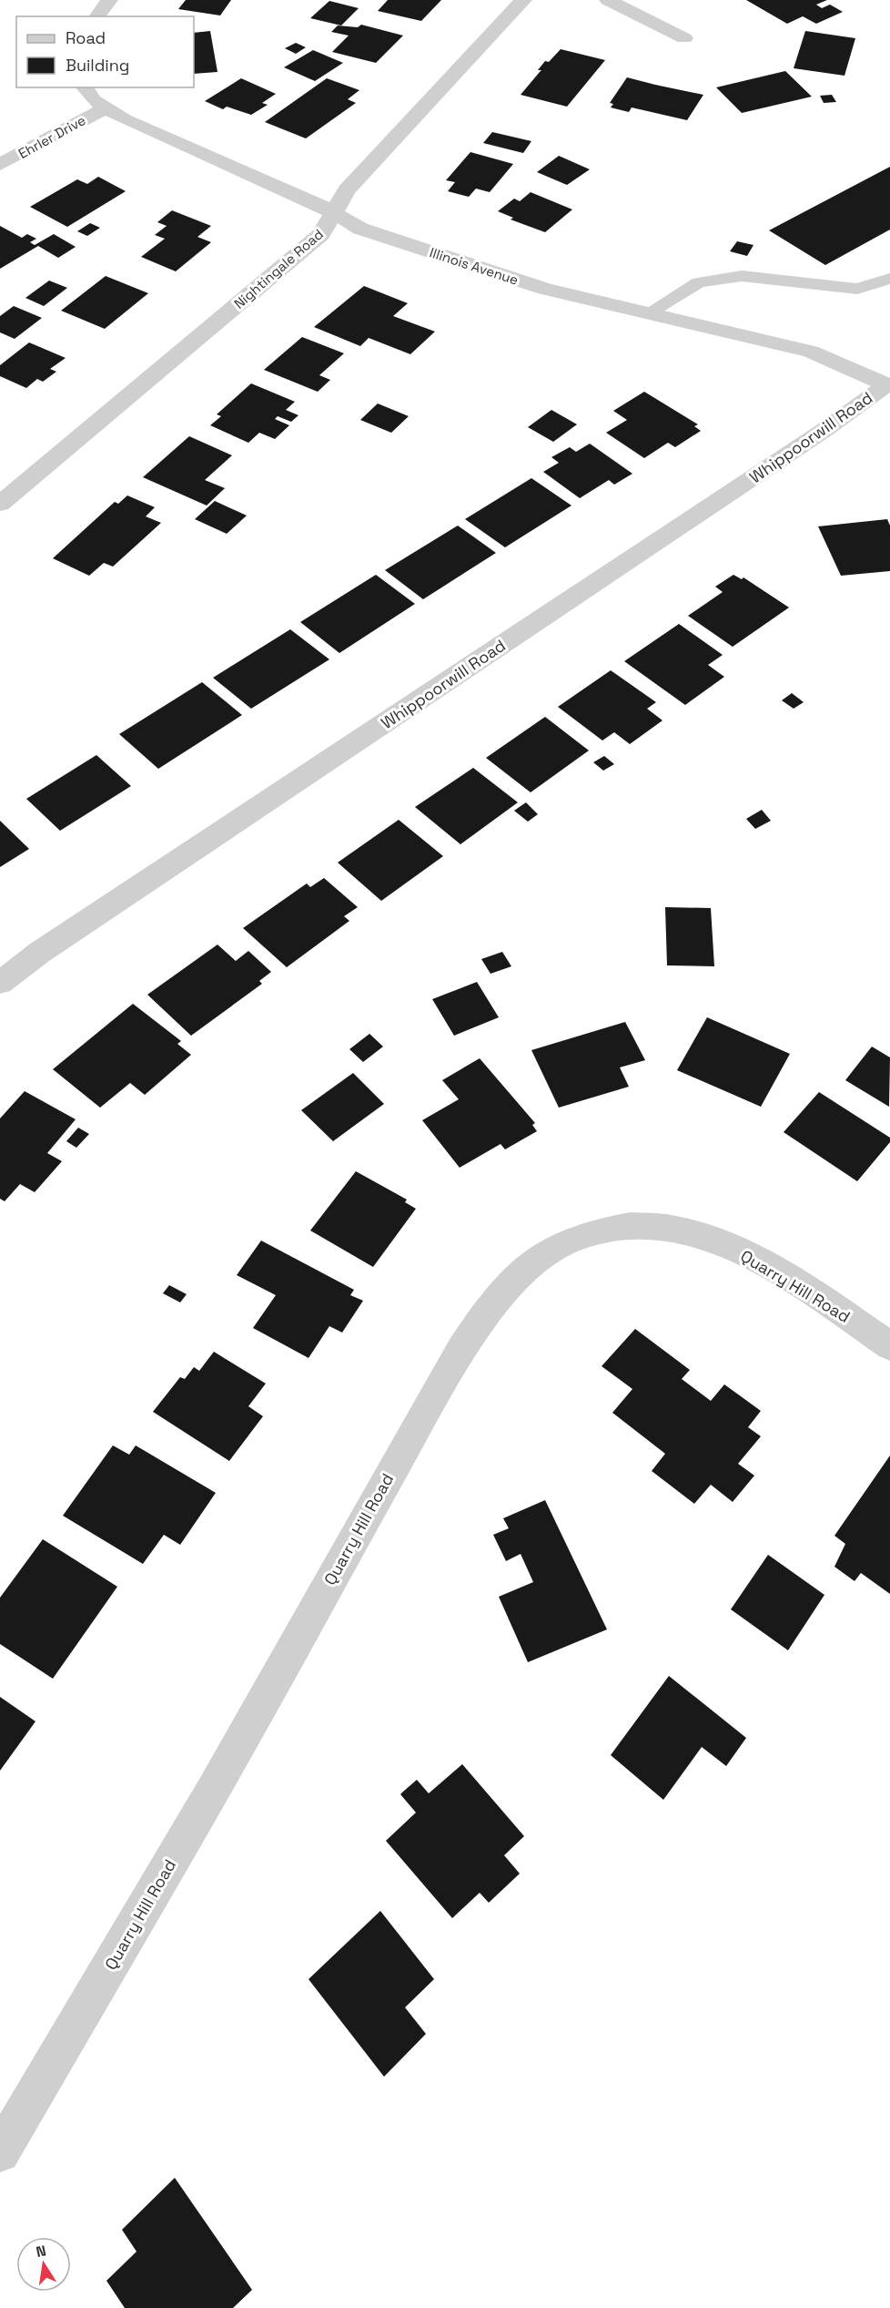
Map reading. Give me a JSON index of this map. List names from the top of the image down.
{
  "streets": {
    "street": [
      "Ehrler Drive",
      "Illinois Avenue",
      "Nightingale Road",
      "Whippoorwill Road",
      "Quarry Hill Road"
    ]
  },
  "crossings": [
    ["Ehrler Drive", "Illinois Avenue"],
    ["Illinois Avenue", "Nightingale Road"],
    ["Illinois Avenue", "Whippoorwill Road"]
  ],
  "legend": ["Road", "Building"],
  "north": "top"
}
